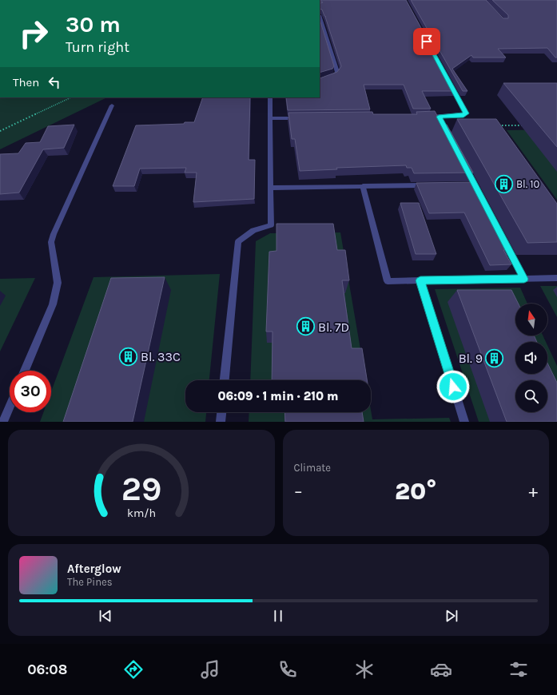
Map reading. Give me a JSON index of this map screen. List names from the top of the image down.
{
  "places": {
    "building": [
      "Bl. 10",
      "Bl. 7D",
      "Bl. 33C",
      "Bl. 9"
    ]
  },
  "north": "top",
  "page": {
    "turn": ["30 m", "Turn right"],
    "then": "Then",
    "limit": "30",
    "trip": "06:09 · 1 min · 210 m",
    "tile": "Climate",
    "heat": ["−", "20°", "+"],
    "song": ["Afterglow", "The Pines"],
    "tabs": "06:08",
    "gauge": ["29", "km/h"]
  }
}
